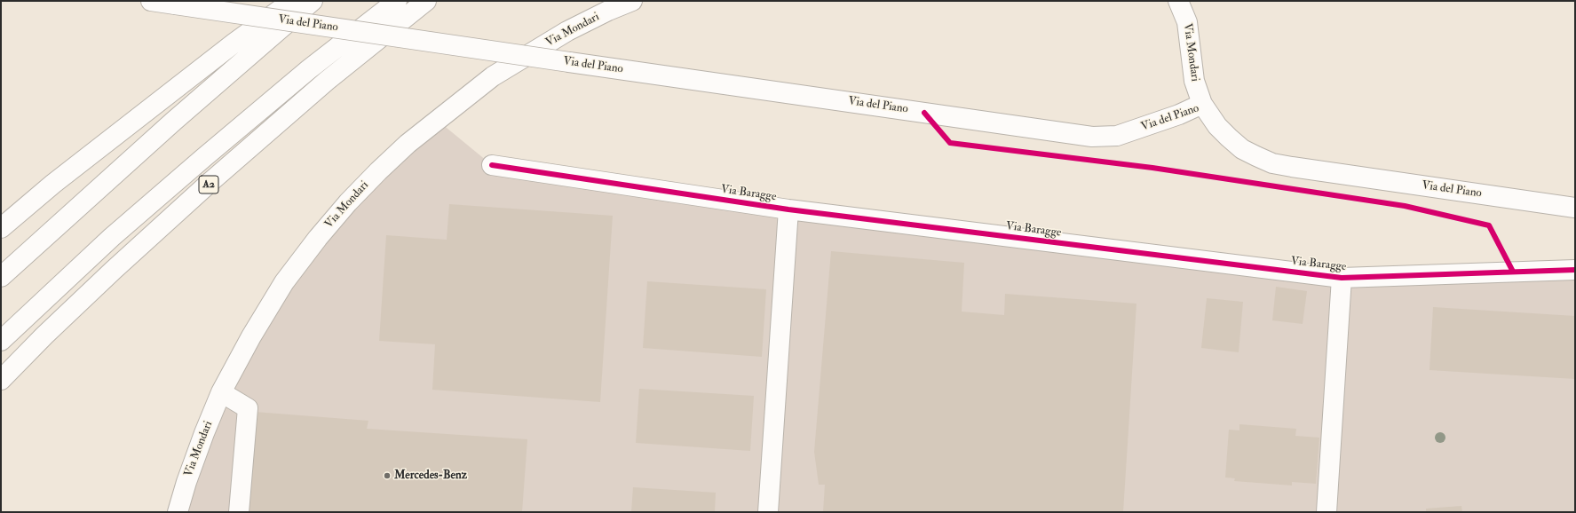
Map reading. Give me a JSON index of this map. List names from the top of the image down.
{
  "streets": {
    "main road": [
      "Via del Piano",
      "Via Mondari",
      "A2",
      "Via Baragge"
    ]
  },
  "crossings": [
    ["Via del Piano", "Via Mondari"]
  ],
  "places": ["Mercedes-Benz"]
}
